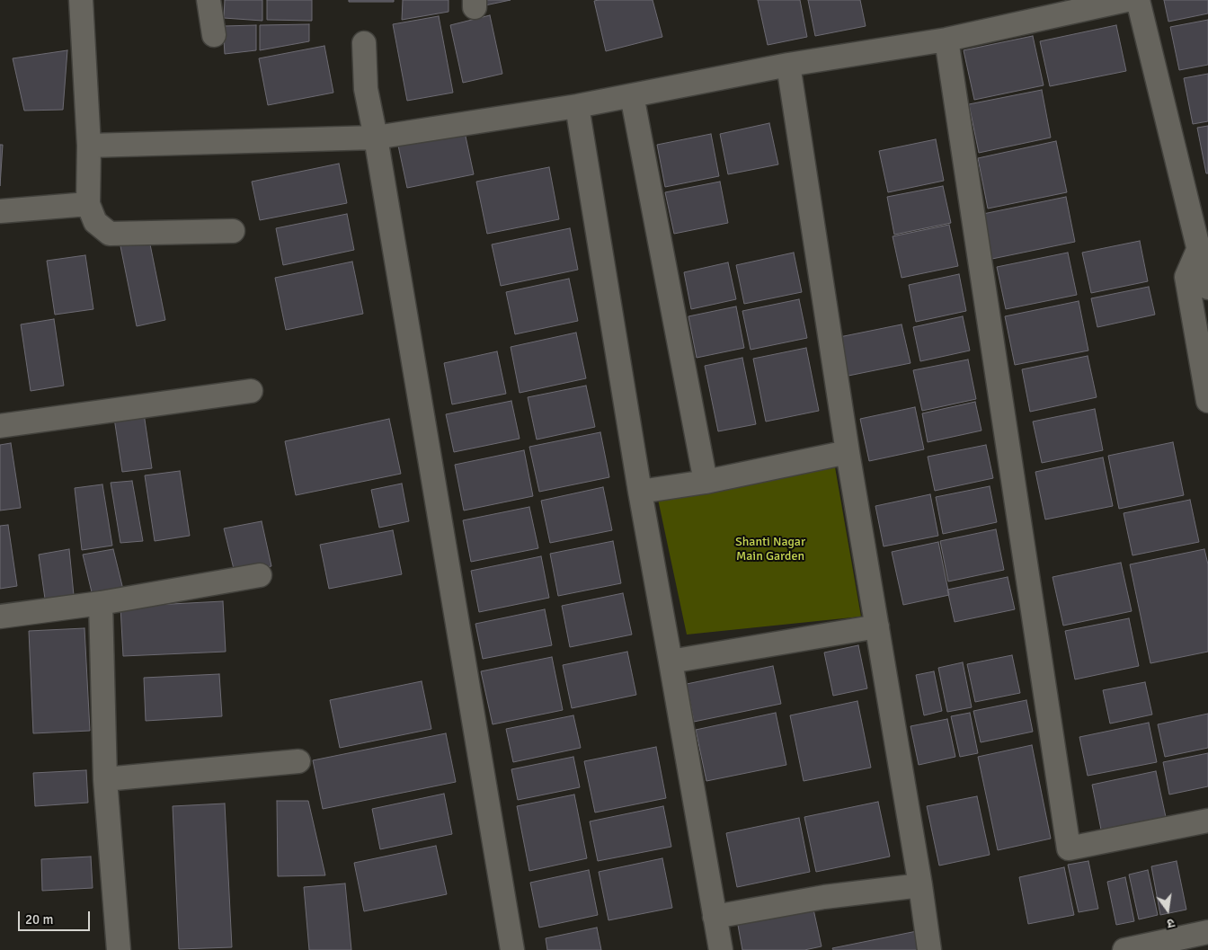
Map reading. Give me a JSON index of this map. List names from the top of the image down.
{
  "parks": ["Shanti Nagar Main Garden"],
  "scale_bar": "20 m",
  "north": "bottom"
}
